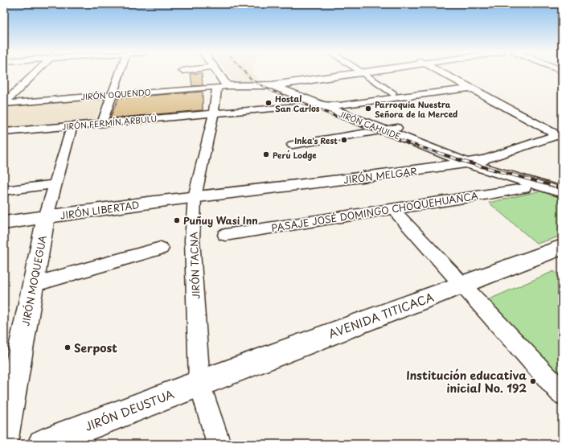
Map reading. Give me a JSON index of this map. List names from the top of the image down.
{
  "streets": {
    "street": [
      "JIRÓN OQUENDO",
      "JIRÓN FERMÍN ARBULÚ",
      "JIRÓN CAHUIDE",
      "JIRÓN MELGAR",
      "JIRÓN LIBERTAD",
      "PASAJE JOSÉ DOMINGO CHOQUEHUANCA",
      "JIRÓN TACNA",
      "JIRÓN MOQUEGUA",
      "AVENIDA TITICACA",
      "JIRÓN DEUSTUA"
    ]
  },
  "crossings": [
    ["JIRÓN OQUENDO", "JIRÓN CAHUIDE"],
    ["JIRÓN OQUENDO", "JIRÓN TACNA"],
    ["JIRÓN FERMÍN ARBULÚ", "JIRÓN CAHUIDE"],
    ["JIRÓN FERMÍN ARBULÚ", "JIRÓN TACNA"],
    ["JIRÓN FERMÍN ARBULÚ", "JIRÓN MOQUEGUA"],
    ["JIRÓN CAHUIDE", "JIRÓN MELGAR"],
    ["JIRÓN CAHUIDE", "JIRÓN TACNA"],
    ["JIRÓN MELGAR", "JIRÓN LIBERTAD"],
    ["JIRÓN MELGAR", "JIRÓN TACNA"],
    ["JIRÓN LIBERTAD", "JIRÓN TACNA"],
    ["JIRÓN LIBERTAD", "JIRÓN MOQUEGUA"],
    ["JIRÓN TACNA", "AVENIDA TITICACA"],
    ["JIRÓN TACNA", "JIRÓN DEUSTUA"],
    ["AVENIDA TITICACA", "JIRÓN DEUSTUA"]
  ],
  "places": [
    "Hostal San Carlos",
    "Parroquia Nuestra Señora de la Merced",
    "Inka's Rest",
    "Perú Lodge",
    "Puñuy Wasi Inn",
    "Serpost",
    "Institución educativa inicial No. 192"
  ]
}
